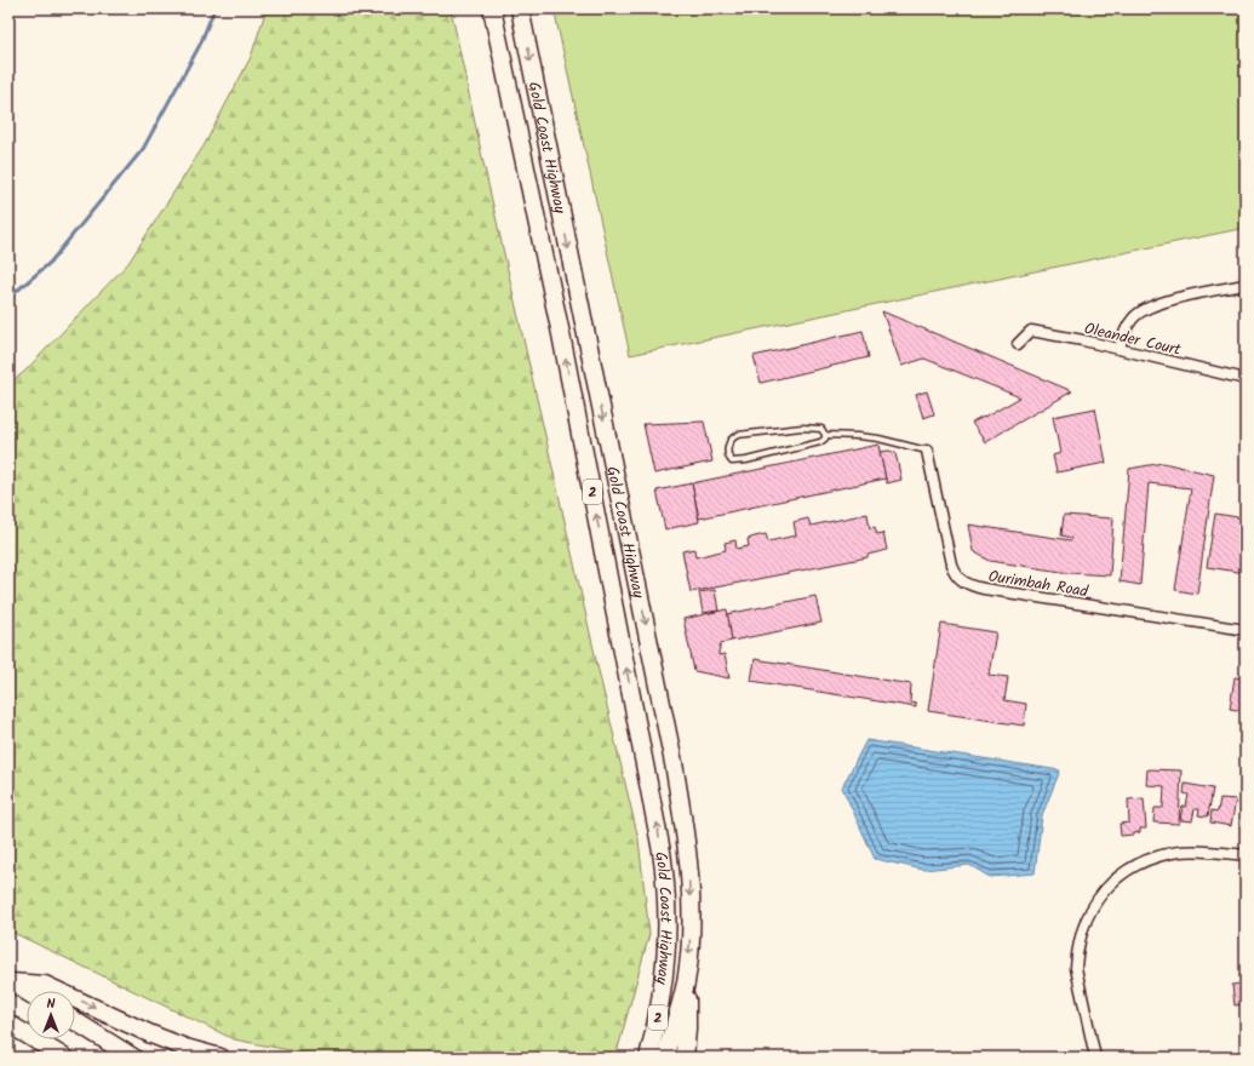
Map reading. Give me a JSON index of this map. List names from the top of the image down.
{
  "streets": {
    "highway": ["Gold Coast Highway", "2"],
    "street": ["Oleander Court", "Ourimbah Road"]
  },
  "north": "top"
}
